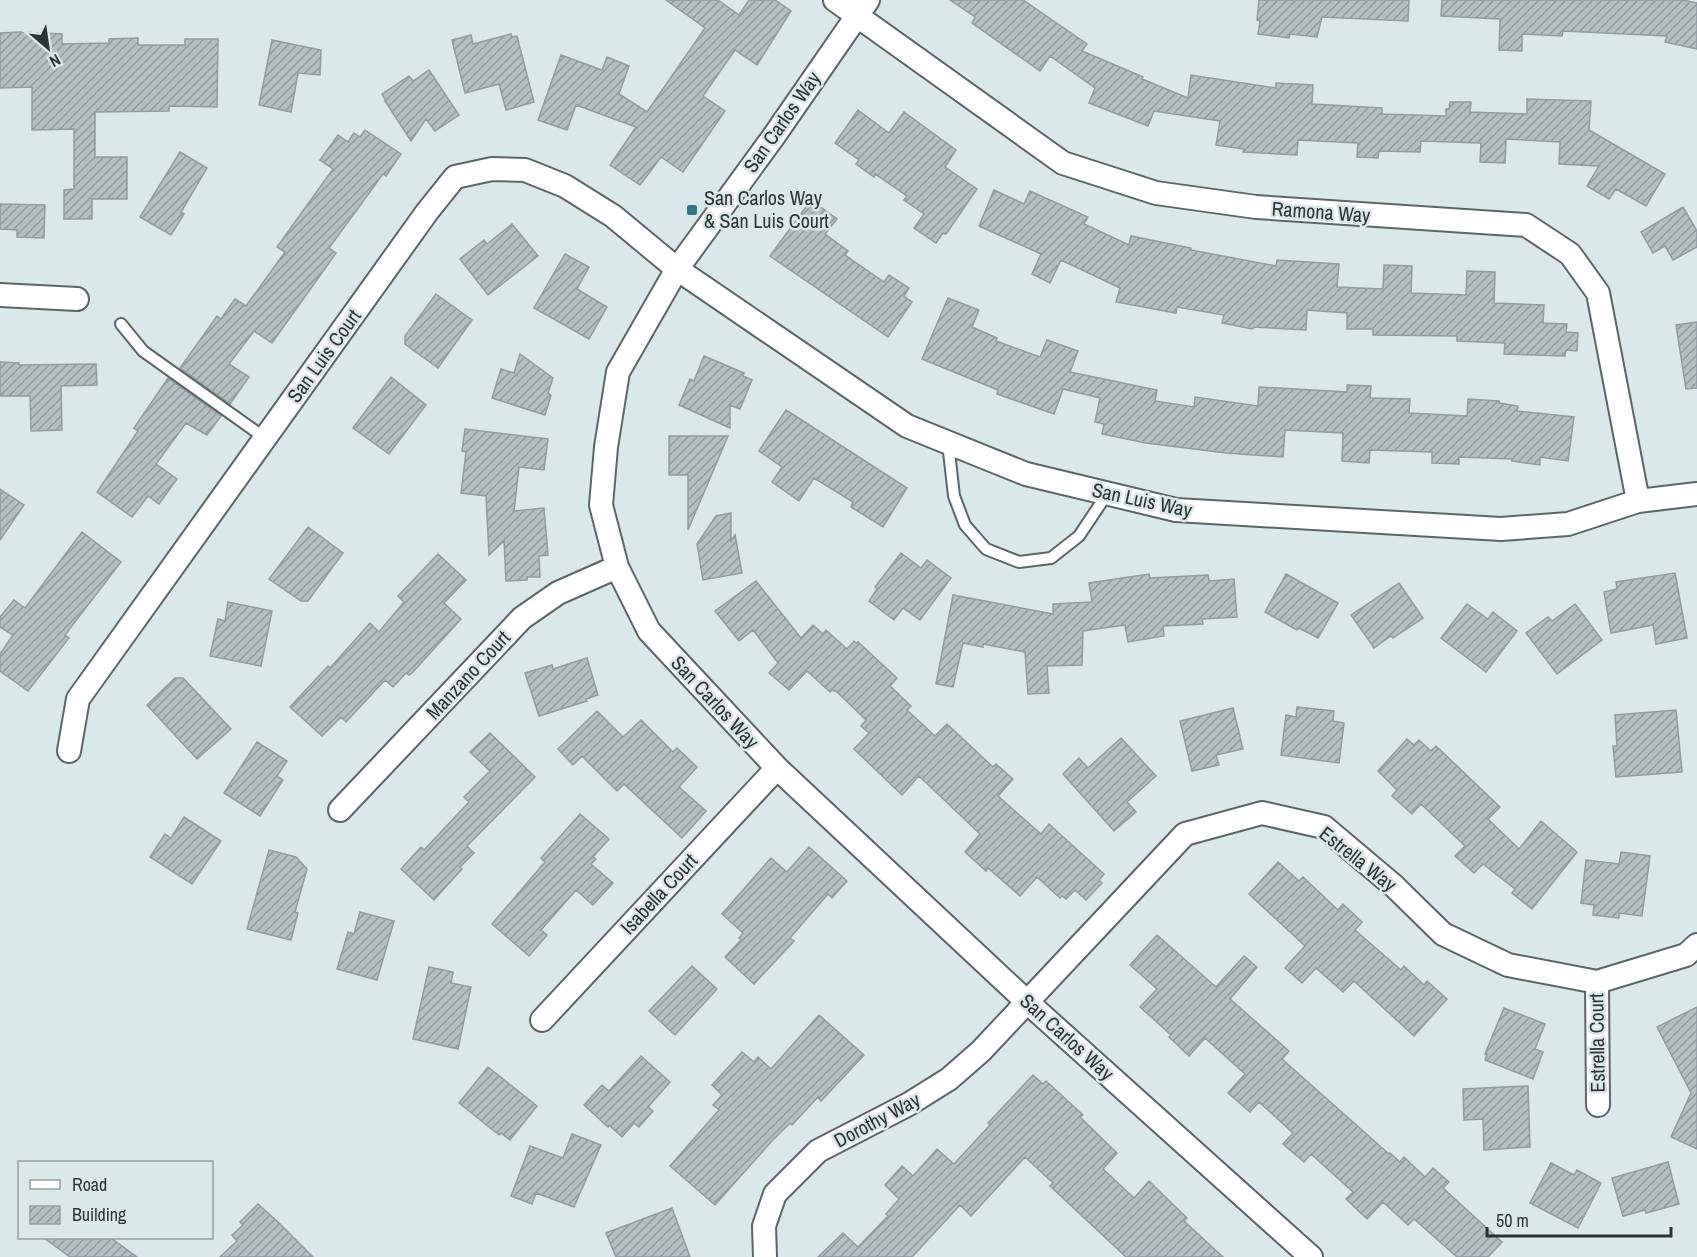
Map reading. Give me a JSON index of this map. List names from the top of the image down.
{
  "streets": {
    "street": [
      "San Carlos Way",
      "Ramona Way",
      "San Luis Court",
      "San Luis Way",
      "Manzano Court",
      "Estrella Way",
      "Isabella Court",
      "Estrella Court",
      "Dorothy Way"
    ]
  },
  "crossings": [
    ["San Carlos Way", "Ramona Way"],
    ["San Carlos Way", "San Luis Court"],
    ["San Carlos Way", "San Luis Way"],
    ["San Carlos Way", "Manzano Court"],
    ["San Carlos Way", "Estrella Way"],
    ["San Carlos Way", "Isabella Court"],
    ["San Carlos Way", "Dorothy Way"],
    ["Ramona Way", "San Luis Way"],
    ["San Luis Court", "San Luis Way"],
    ["Estrella Way", "Estrella Court"],
    ["Estrella Way", "Dorothy Way"]
  ],
  "places": {
    "transit": ["San Carlos Way & San Luis Court"]
  },
  "legend": ["Road", "Building"],
  "scale_bar": "50 m",
  "north": "bottom right"
}
